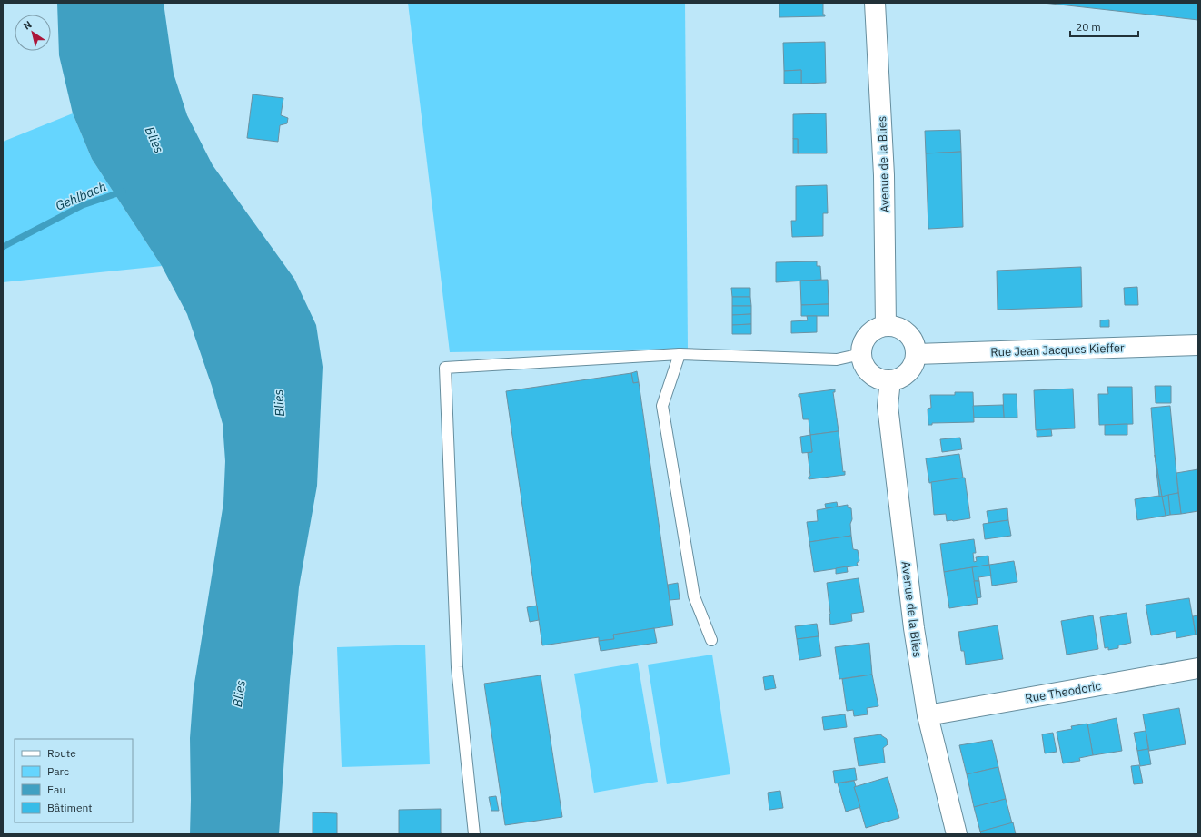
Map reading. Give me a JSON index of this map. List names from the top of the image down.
{
  "streets": {
    "main road": ["Avenue de la Blies", "Rue Jean Jacques Kieffer", "Rue Theodoric"]
  },
  "crossings": [
    ["Avenue de la Blies", "Rue Jean Jacques Kieffer"],
    ["Avenue de la Blies", "Rue Theodoric"]
  ],
  "water": ["Blies", "Gehlbach"],
  "legend": [
    "Route",
    "Parc",
    "Eau",
    "Bâtiment"
  ],
  "scale_bar": "20 m",
  "north": "top left"
}
